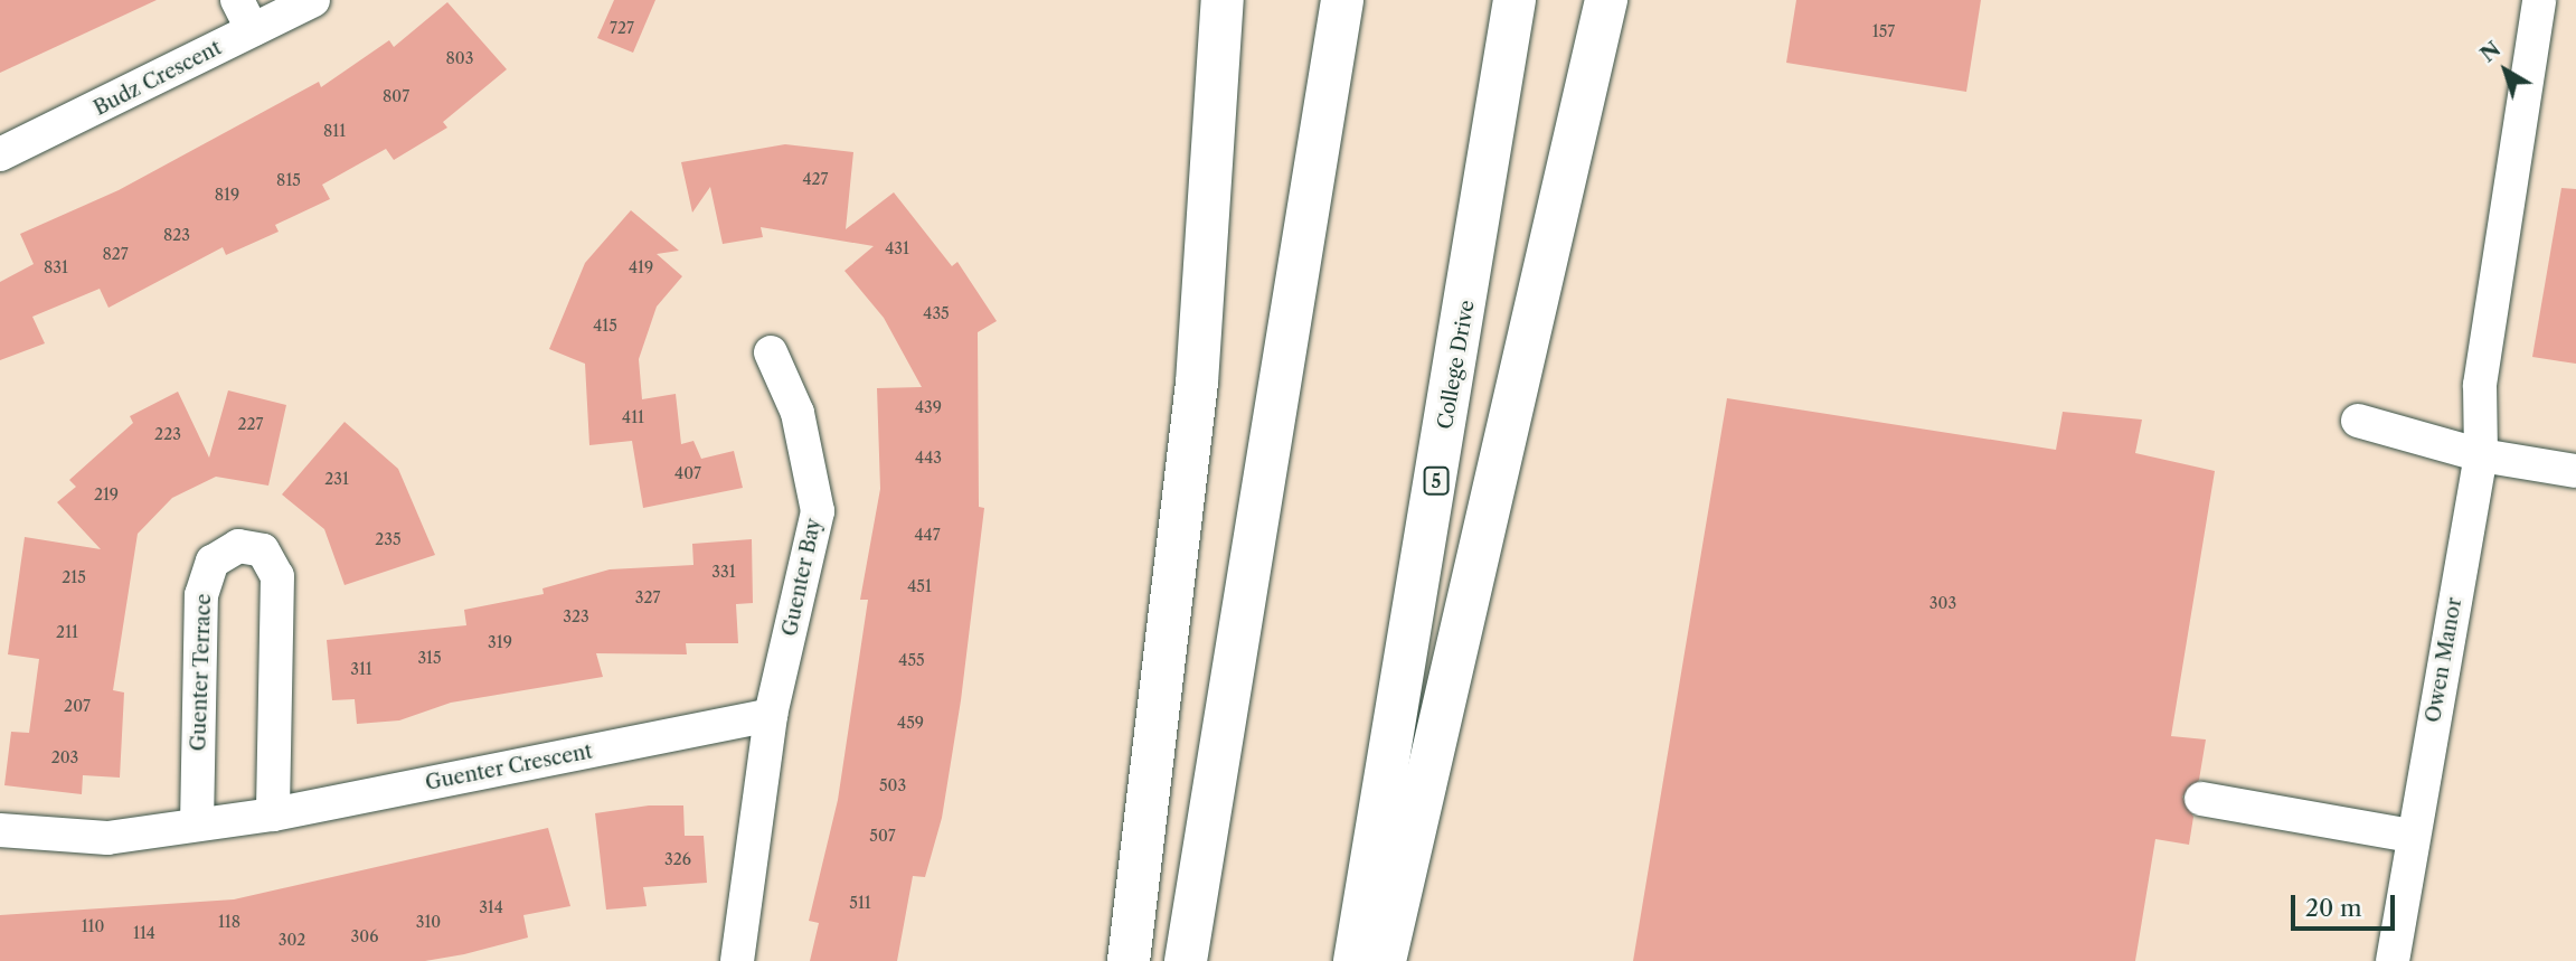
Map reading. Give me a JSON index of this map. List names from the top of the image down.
{
  "streets": {
    "highway": ["College Drive", "5"],
    "street": [
      "Budz Crescent",
      "Guenter Bay",
      "Owen Manor",
      "Guenter Terrace",
      "Guenter Crescent"
    ]
  },
  "crossings": [
    ["Guenter Bay", "Guenter Crescent"],
    ["Guenter Terrace", "Guenter Crescent"]
  ],
  "house_numbers": [
    "727",
    "157",
    "803",
    "807",
    "811",
    "427",
    "815",
    "819",
    "823",
    "431",
    "827",
    "831",
    "419",
    "435",
    "415",
    "439",
    "411",
    "227",
    "223",
    "443",
    "407",
    "231",
    "219",
    "447",
    "235",
    "331",
    "215",
    "451",
    "327",
    "303",
    "323",
    "211",
    "319",
    "315",
    "455",
    "311",
    "207",
    "459",
    "203",
    "503",
    "507",
    "326",
    "511",
    "314",
    "118",
    "310",
    "110",
    "114",
    "306",
    "302"
  ],
  "scale_bar": "20 m",
  "north": "top left"
}
